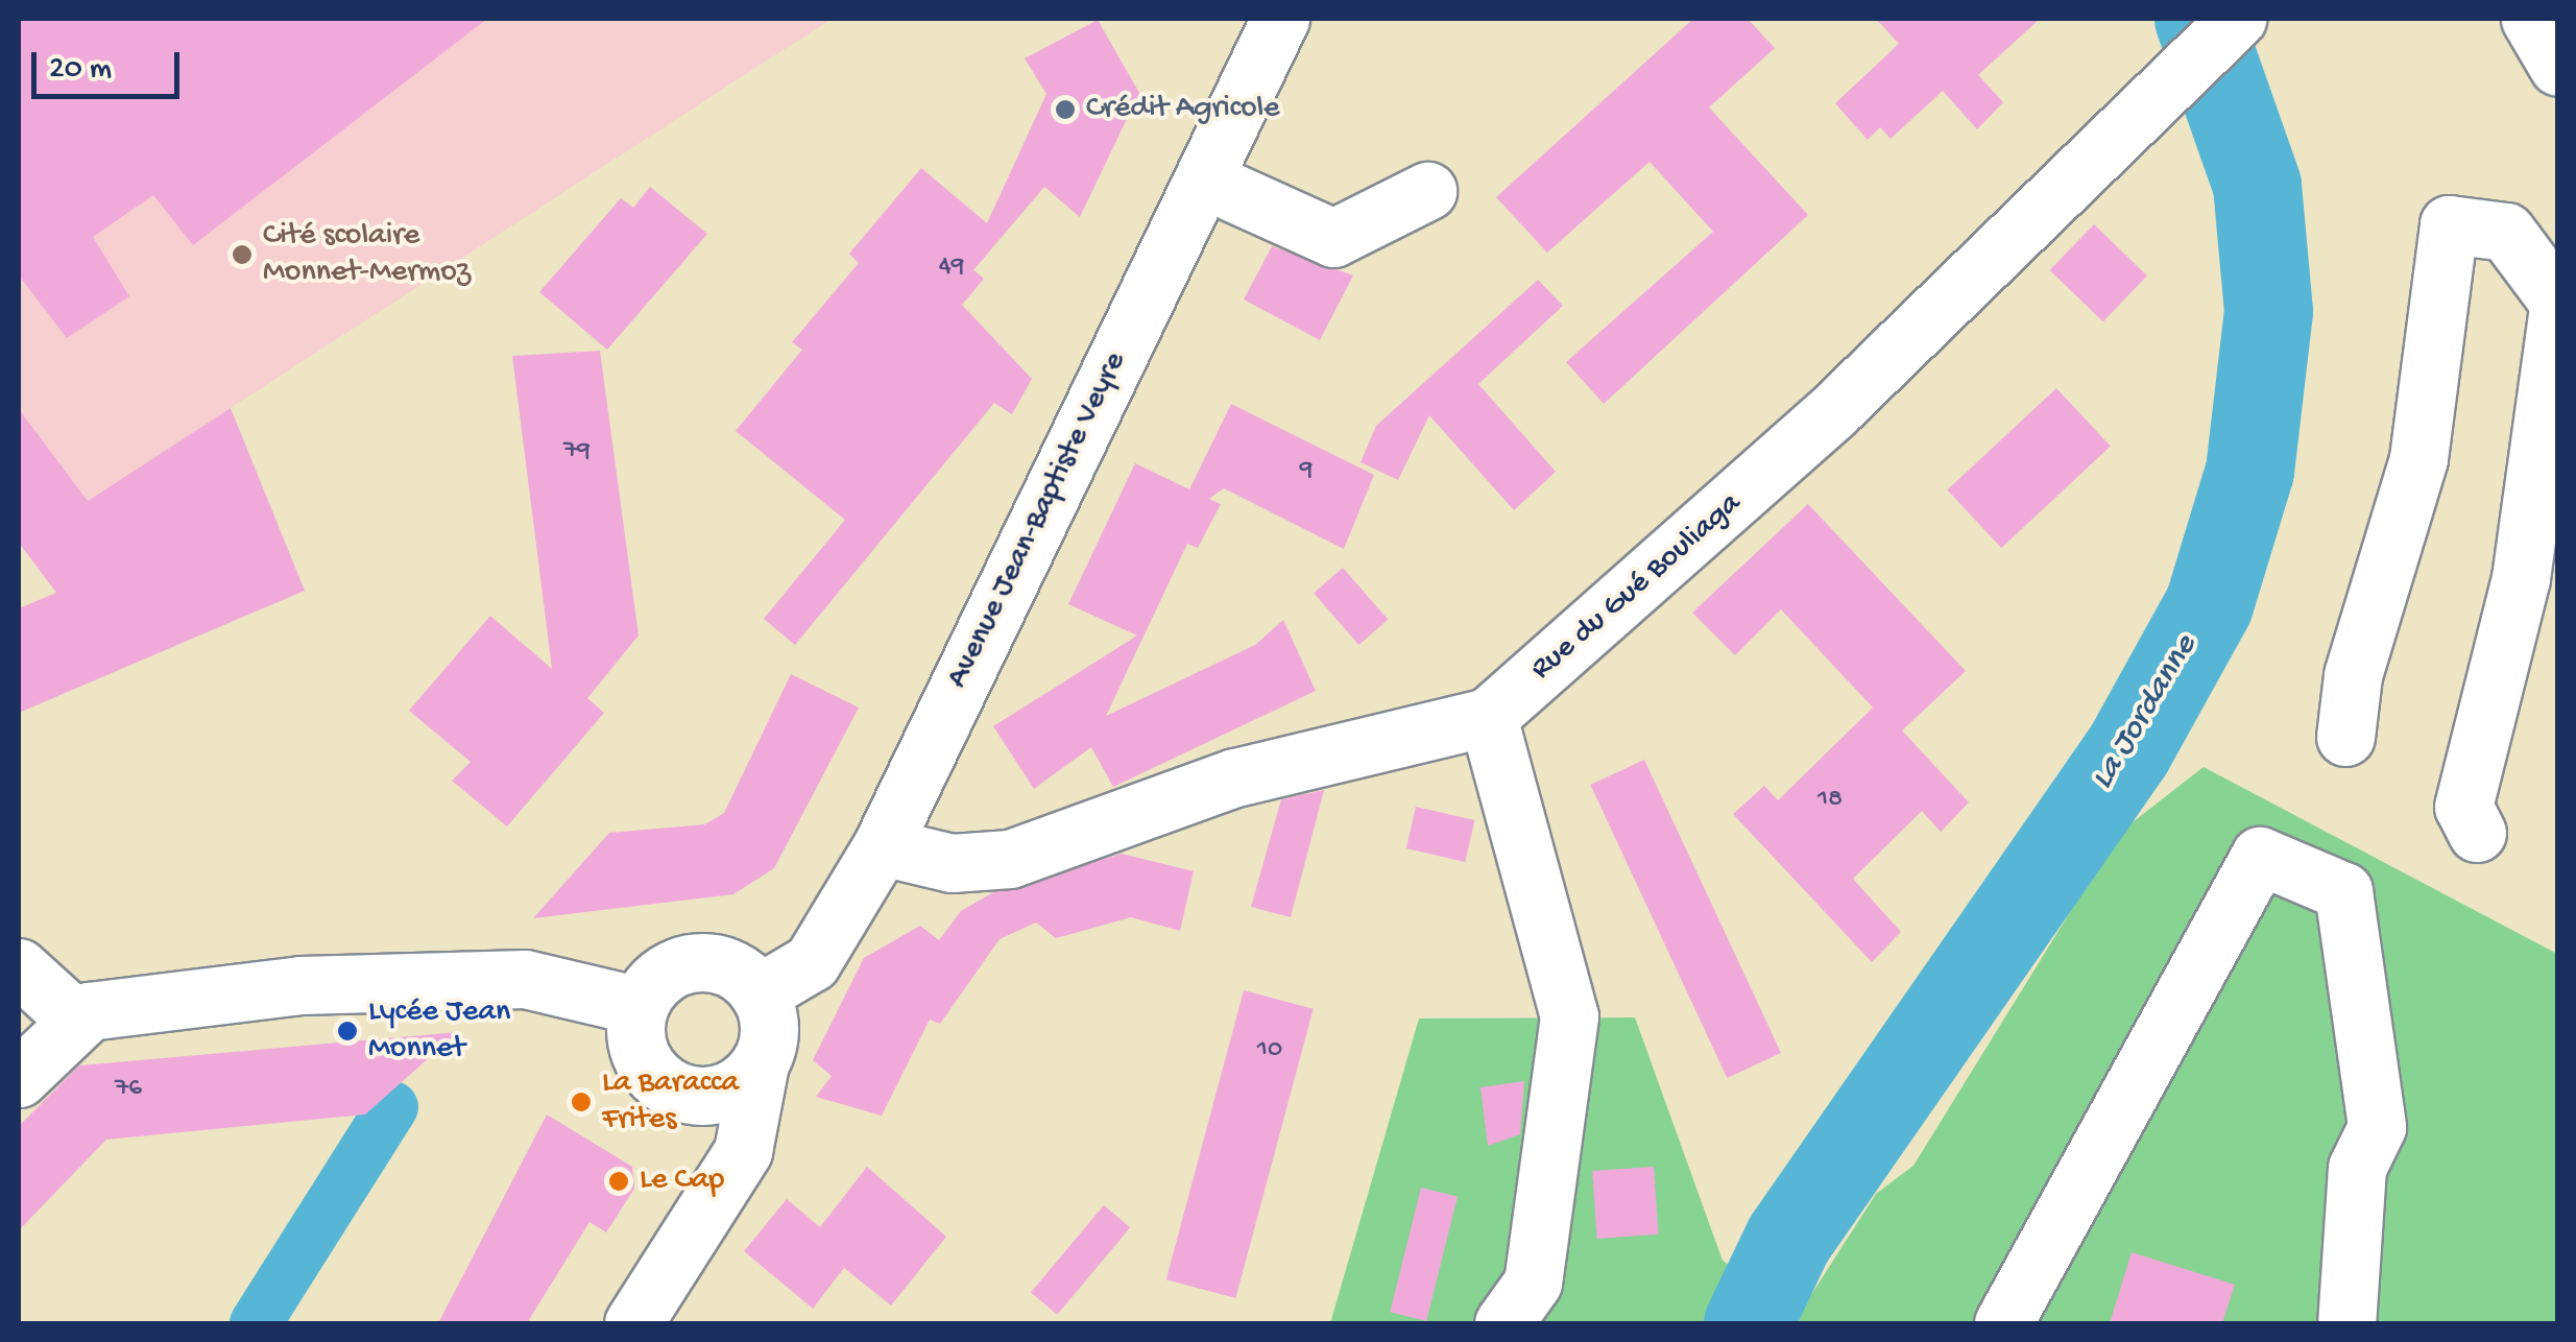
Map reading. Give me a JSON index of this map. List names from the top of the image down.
{
  "streets": {
    "main road": ["Avenue Jean-Baptiste Veyre", "Rue du Gué Bouliaga"]
  },
  "crossings": [
    ["Avenue Jean-Baptiste Veyre", "Rue du Gué Bouliaga"]
  ],
  "water": ["La Jordanne"],
  "places": [
    "Crédit Agricole",
    "Cité scolaire Monnet-Mermoz",
    "Lycée Jean Monnet",
    "La Baracca Frites",
    "Le Cap"
  ],
  "house_numbers": [
    "49",
    "79",
    "9",
    "18",
    "10",
    "76"
  ],
  "scale_bar": "20 m"
}
